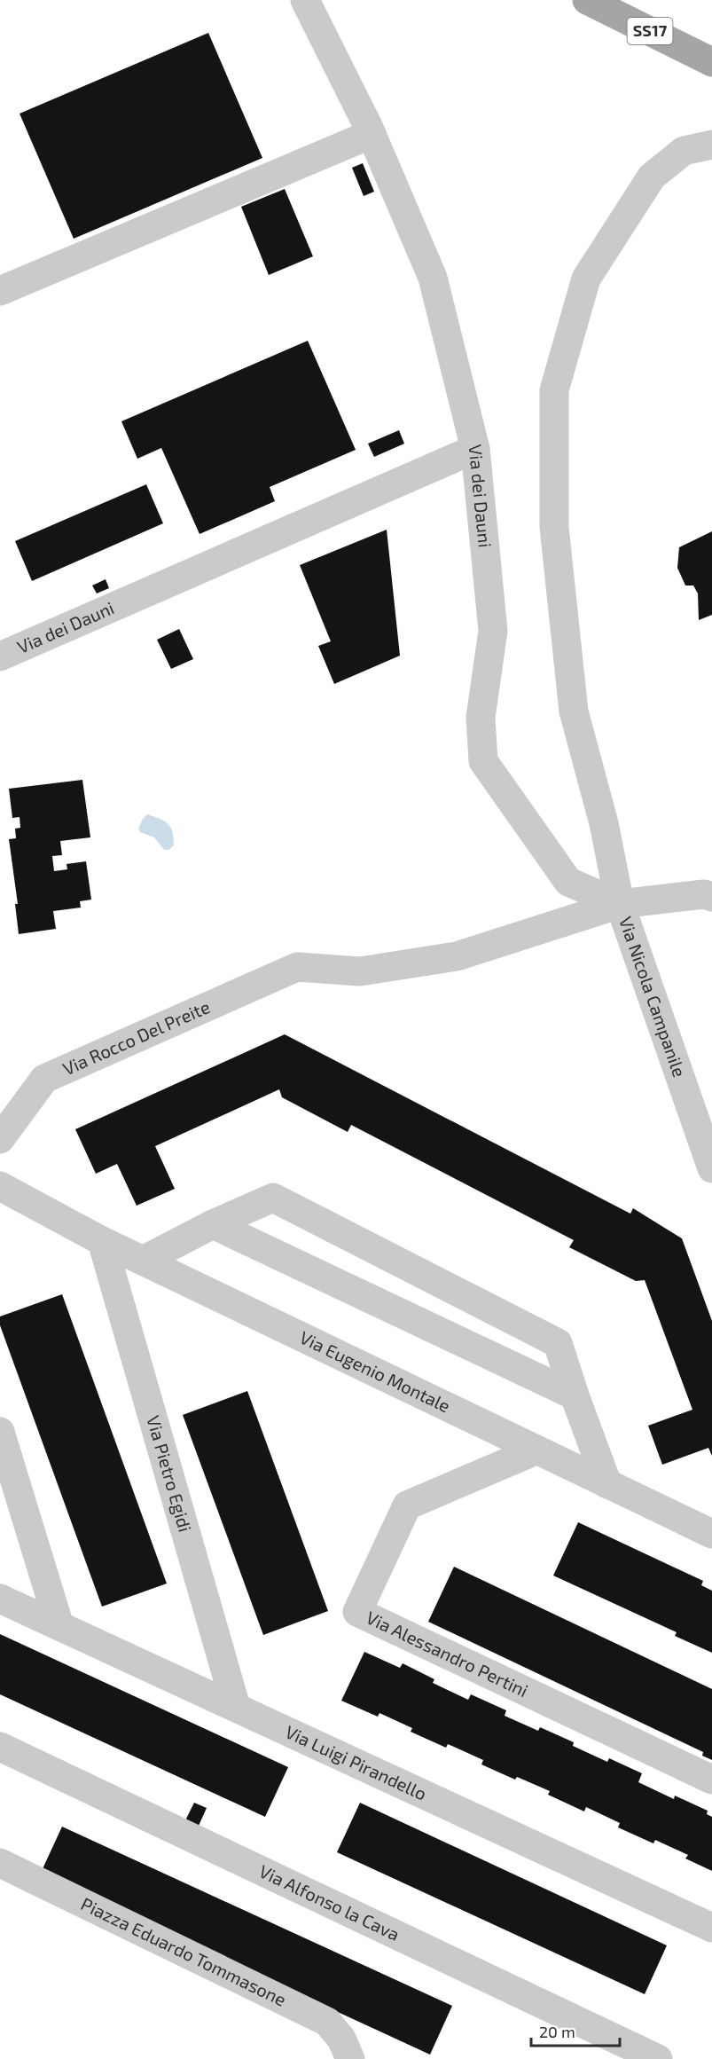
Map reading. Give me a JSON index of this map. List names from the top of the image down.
{
  "streets": {
    "main road": ["SS17"],
    "street": [
      "Via dei Dauni",
      "Via Nicola Campanile",
      "Via Rocco Del Preite",
      "Via Eugenio Montale",
      "Via Pietro Egidi",
      "Via Alessandro Pertini",
      "Via Luigi Pirandello",
      "Via Alfonso la Cava",
      "Piazza Eduardo Tommasone"
    ]
  },
  "crossings": [
    ["Via dei Dauni", "Via Nicola Campanile"],
    ["Via dei Dauni", "Via Rocco Del Preite"],
    ["Via Nicola Campanile", "Via Rocco Del Preite"],
    ["Via Eugenio Montale", "Via Pietro Egidi"],
    ["Via Eugenio Montale", "Via Alessandro Pertini"],
    ["Via Pietro Egidi", "Via Luigi Pirandello"]
  ],
  "scale_bar": "20 m"
}
